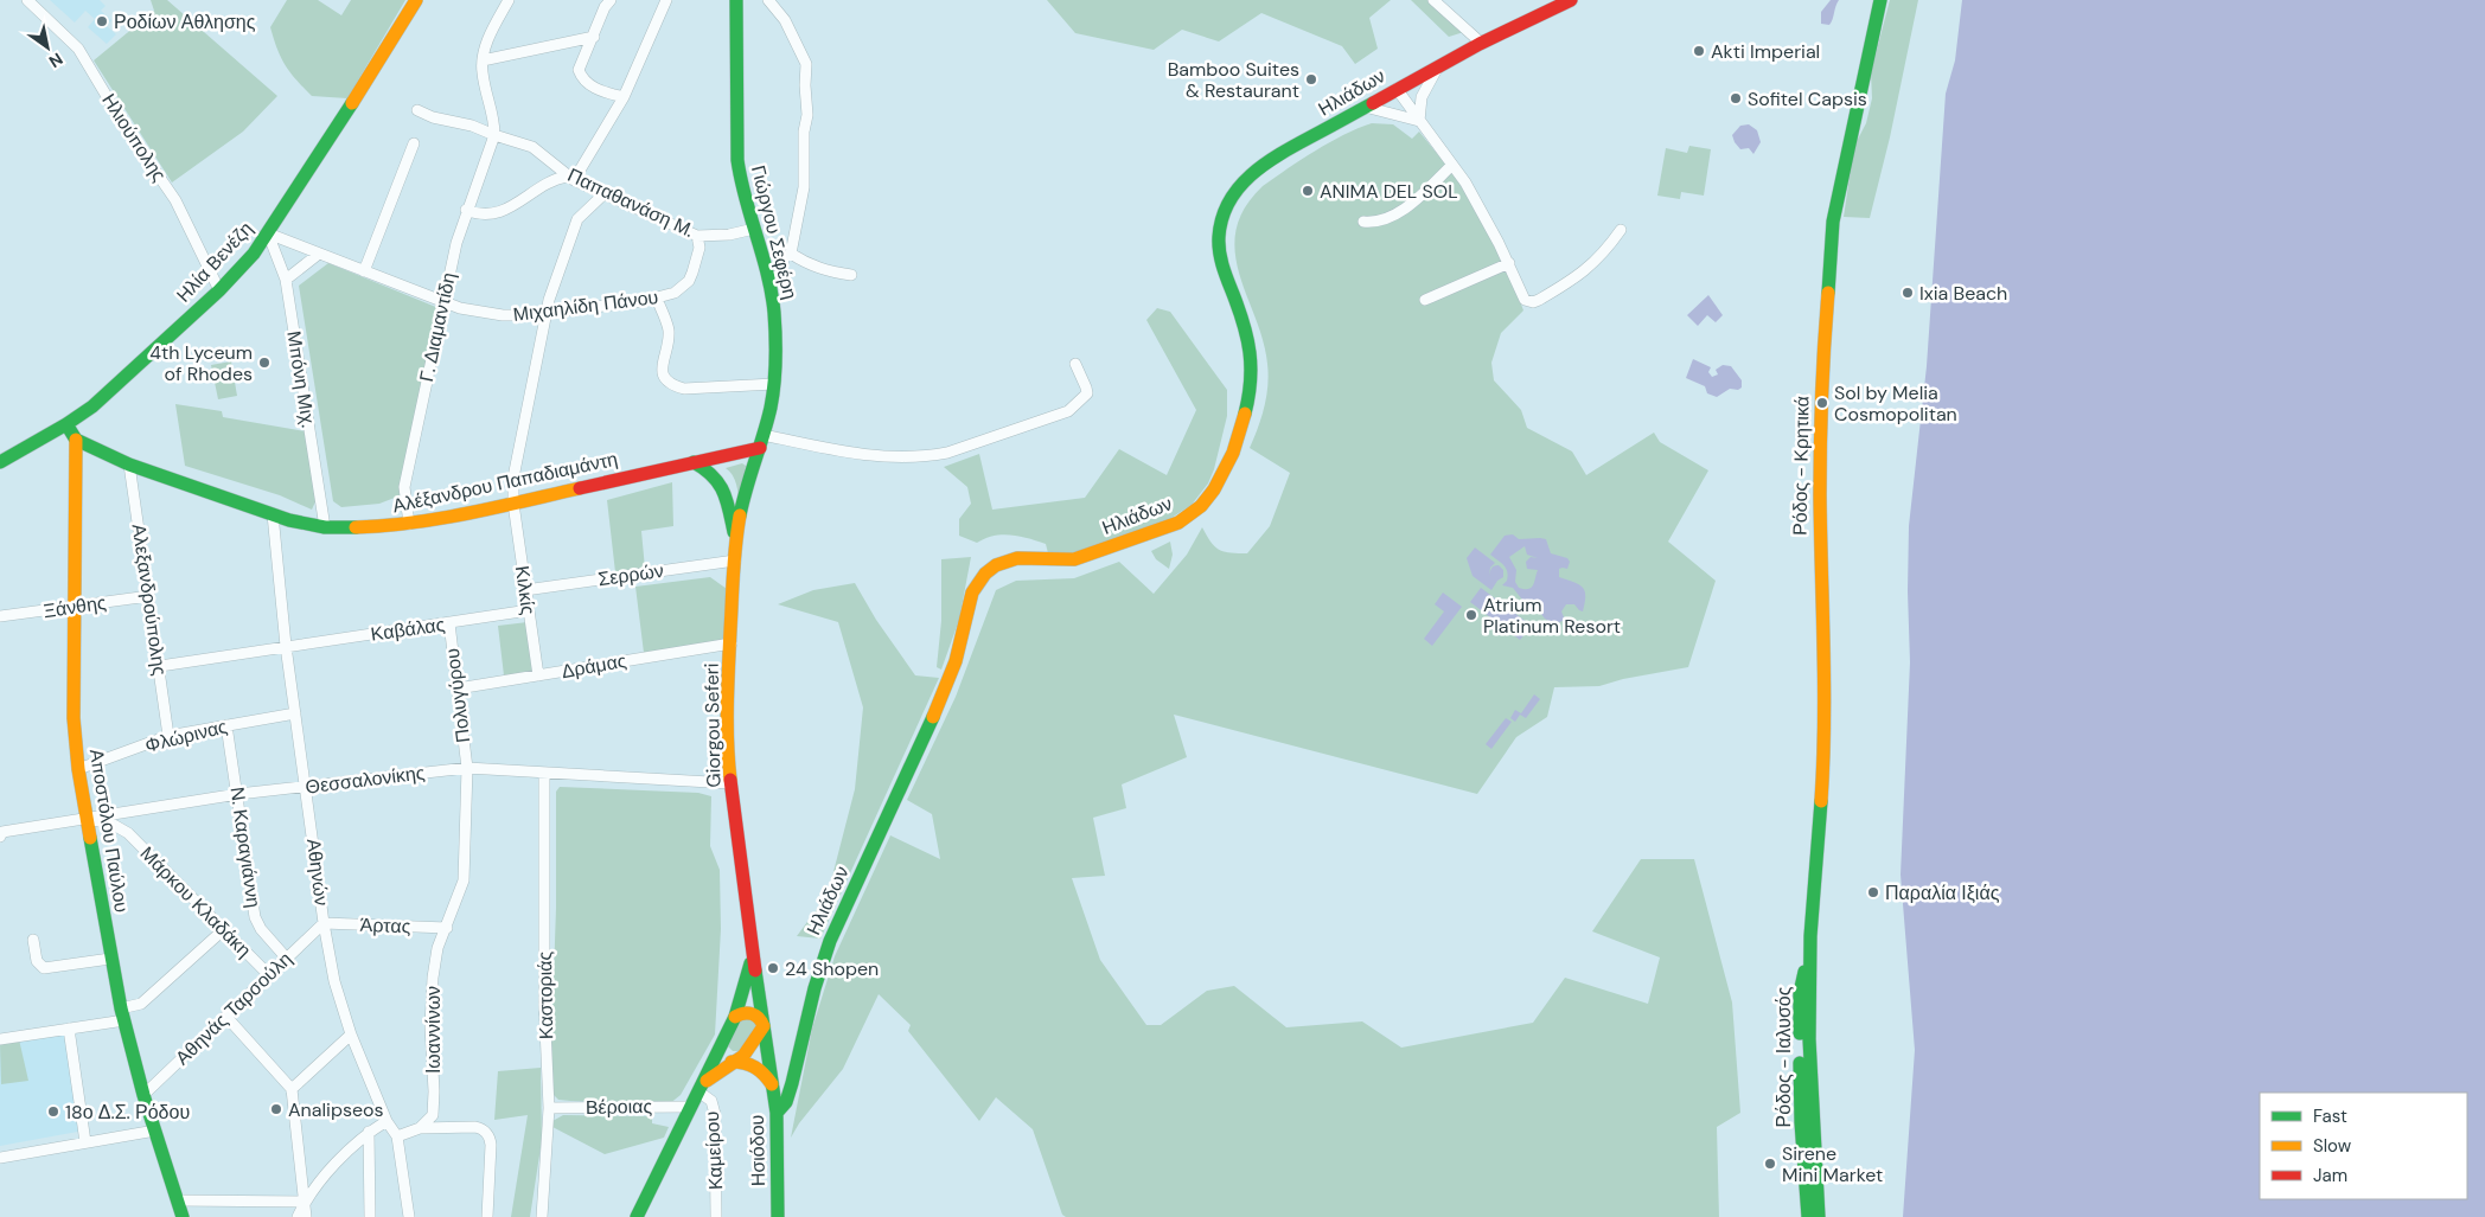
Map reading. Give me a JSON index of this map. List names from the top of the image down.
{
  "streets": {
    "street": [
      "Ηλιάδων",
      "Ηλιούπολης",
      "Παπαθανάση Μ.",
      "Γιώργου Σεφέρη",
      "Ηλία Βενέζη",
      "Μιχαηλίδη Πάνου",
      "Γ. Διαμαντίδη",
      "Μπόνη Μιχ.",
      "Ρόδος - Κρητικά",
      "Αλέξανδρου Παπαδιαμάντη",
      "Σερρών",
      "Κιλκίς",
      "Αλεξανδρούπολης",
      "Ξάνθης",
      "Καβάλας",
      "Δράμας",
      "Πολυγύρου",
      "Giorgou Seferi",
      "Φλώρινας",
      "Θεσσαλονίκης",
      "Αποστόλου Παύλου",
      "Ν. Καραγιάννη",
      "Αθηνών",
      "Μάρκου Κλαδάκη",
      "Άρτας",
      "Καστοριάς",
      "Αθηνάς Ταρσούλη",
      "Ιωαννίνων",
      "Ρόδος - Ιαλυσός",
      "Βέροιας",
      "Καμείρου",
      "Ησιόδου"
    ]
  },
  "crossings": [
    ["Ηλιάδων", "Ησιόδου"],
    ["Ηλιούπολης", "Ηλία Βενέζη"],
    ["Παπαθανάση Μ.", "Γιώργου Σεφέρη"],
    ["Παπαθανάση Μ.", "Μιχαηλίδη Πάνου"],
    ["Παπαθανάση Μ.", "Γ. Διαμαντίδη"],
    ["Παπαθανάση Μ.", "Κιλκίς"],
    ["Γιώργου Σεφέρη", "Αλέξανδρου Παπαδιαμάντη"],
    ["Γιώργου Σεφέρη", "Giorgou Seferi"],
    ["Ηλία Βενέζη", "Μιχαηλίδη Πάνου"],
    ["Ηλία Βενέζη", "Μπόνη Μιχ."],
    ["Μιχαηλίδη Πάνου", "Γ. Διαμαντίδη"],
    ["Μιχαηλίδη Πάνου", "Μπόνη Μιχ."],
    ["Μιχαηλίδη Πάνου", "Κιλκίς"],
    ["Γ. Διαμαντίδη", "Αλέξανδρου Παπαδιαμάντη"],
    ["Μπόνη Μιχ.", "Αλέξανδρου Παπαδιαμάντη"],
    ["Ρόδος - Κρητικά", "Ρόδος - Ιαλυσός"],
    ["Αλέξανδρου Παπαδιαμάντη", "Κιλκίς"],
    ["Αλέξανδρου Παπαδιαμάντη", "Αλεξανδρούπολης"],
    ["Αλέξανδρου Παπαδιαμάντη", "Αποστόλου Παύλου"],
    ["Αλέξανδρου Παπαδιαμάντη", "Αθηνών"],
    ["Σερρών", "Κιλκίς"],
    ["Σερρών", "Giorgou Seferi"],
    ["Κιλκίς", "Καβάλας"],
    ["Κιλκίς", "Δράμας"],
    ["Αλεξανδρούπολης", "Ξάνθης"],
    ["Αλεξανδρούπολης", "Καβάλας"],
    ["Αλεξανδρούπολης", "Φλώρινας"],
    ["Ξάνθης", "Αποστόλου Παύλου"],
    ["Καβάλας", "Πολυγύρου"],
    ["Καβάλας", "Αθηνών"],
    ["Δράμας", "Πολυγύρου"],
    ["Δράμας", "Giorgou Seferi"],
    ["Πολυγύρου", "Θεσσαλονίκης"],
    ["Πολυγύρου", "Άρτας"],
    ["Πολυγύρου", "Ιωαννίνων"],
    ["Giorgou Seferi", "Θεσσαλονίκης"],
    ["Φλώρινας", "Αποστόλου Παύλου"],
    ["Φλώρινας", "Ν. Καραγιάννη"],
    ["Φλώρινας", "Αθηνών"],
    ["Θεσσαλονίκης", "Αποστόλου Παύλου"],
    ["Θεσσαλονίκης", "Ν. Καραγιάννη"],
    ["Θεσσαλονίκης", "Αθηνών"],
    ["Θεσσαλονίκης", "Μάρκου Κλαδάκη"],
    ["Θεσσαλονίκης", "Καστοριάς"],
    ["Αποστόλου Παύλου", "Μάρκου Κλαδάκη"],
    ["Αποστόλου Παύλου", "Αθηνάς Ταρσούλη"],
    ["Ν. Καραγιάννη", "Αθηνάς Ταρσούλη"],
    ["Αθηνών", "Άρτας"],
    ["Αθηνών", "Αθηνάς Ταρσούλη"],
    ["Μάρκου Κλαδάκη", "Αθηνάς Ταρσούλη"],
    ["Άρτας", "Αθηνάς Ταρσούλη"],
    ["Άρτας", "Ιωαννίνων"],
    ["Καστοριάς", "Βέροιας"]
  ],
  "places": [
    "Ροδίων Αθλησης",
    "Akti Imperial",
    "Bamboo Suites & Restaurant",
    "Sofitel Capsis",
    "ANIMA DEL SOL",
    "Ixia Beach",
    "4th Lyceum of Rhodes",
    "Sol by Melia Cosmopolitan",
    "Atrium Platinum Resort",
    "Παραλία Ιξιάς",
    "24 Shopen",
    "Analipseos",
    "18ο Δ.Σ. Ρόδου",
    "Sirene Mini Market"
  ],
  "legend": ["Fast", "Slow", "Jam"],
  "north": "bottom right"
}
